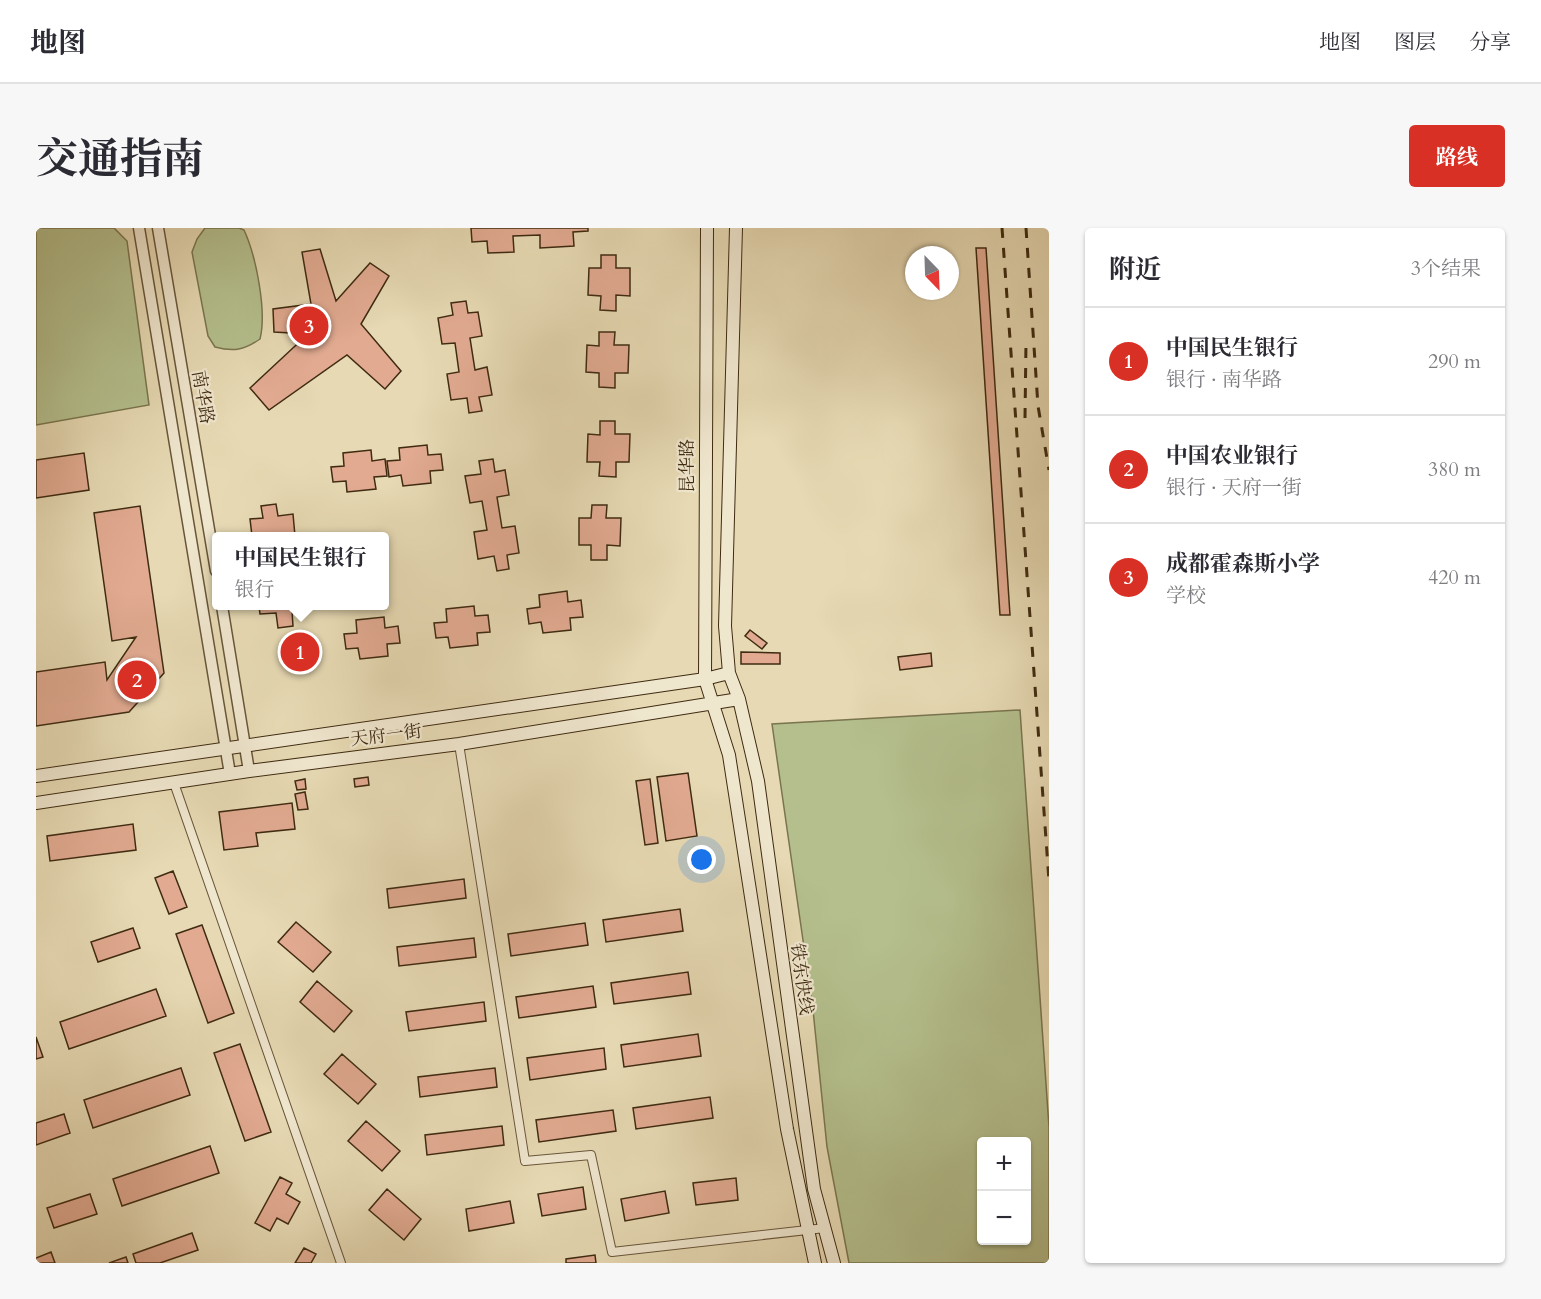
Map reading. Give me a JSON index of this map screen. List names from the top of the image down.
{
  "streets": {
    "main road": ["昆华路", "天府一街", "铁东快线"],
    "street": ["南华路"]
  },
  "crossings": [
    ["昆华路", "天府一街"],
    ["昆华路", "铁东快线"],
    ["天府一街", "铁东快线"]
  ],
  "north": "bottom right",
  "page": {
    "header": "地图",
    "nav": ["地图", "图层", "分享"],
    "title": "交通指南",
    "buttons": "路线",
    "heading": ["附近", "3个结果"],
    "pins": ["3", "1", "2"],
    "list": [
      {
        "mark": "1",
        "name": "中国民生银行",
        "note": "银行 · 南华路",
        "value": "290 m"
      },
      {
        "mark": "2",
        "name": "中国农业银行",
        "note": "银行 · 天府一街",
        "value": "380 m"
      },
      {
        "mark": "3",
        "name": "成都霍森斯小学",
        "note": "学校",
        "value": "420 m"
      }
    ],
    "popup": ["中国民生银行", "银行"],
    "map_buttons": ["+", "−"]
  }
}
